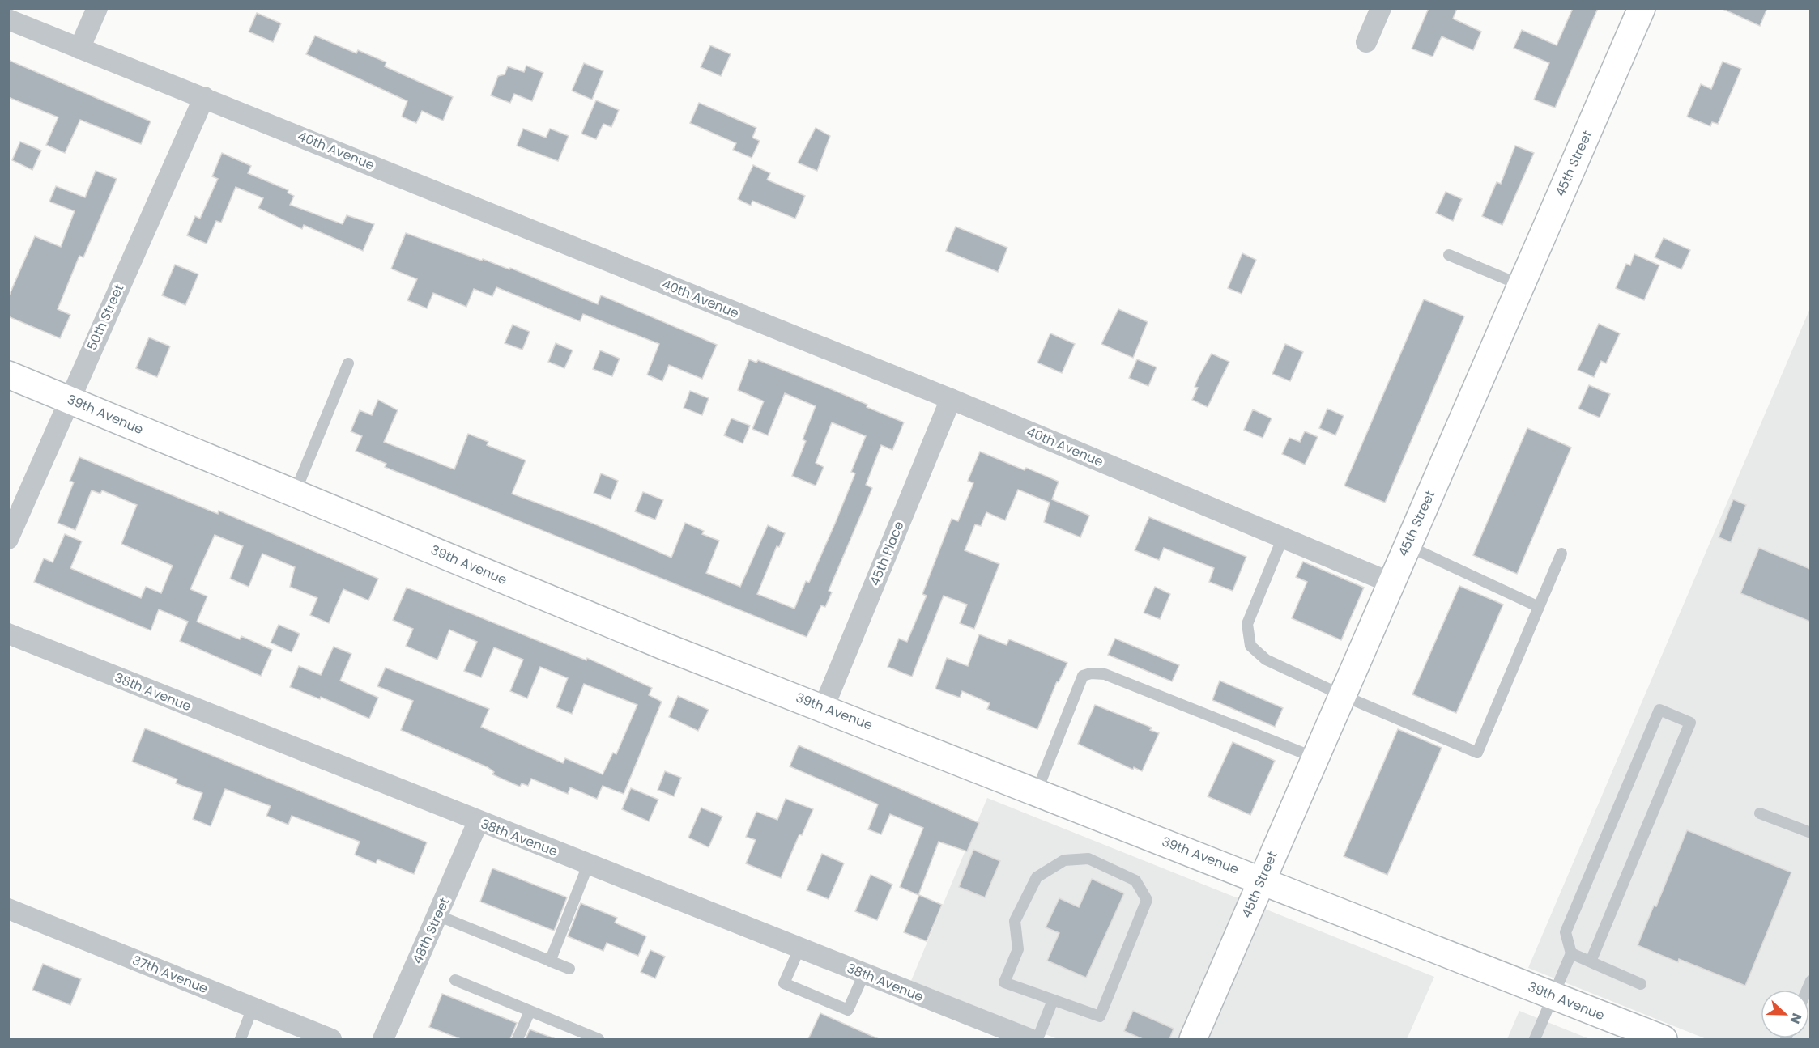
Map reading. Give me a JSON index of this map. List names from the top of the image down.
{
  "streets": {
    "main road": ["45th Street", "39th Avenue"],
    "street": [
      "40th Avenue",
      "50th Street",
      "45th Place",
      "38th Avenue",
      "48th Street",
      "37th Avenue"
    ]
  },
  "crossings": [
    ["40th Avenue", "45th Street"],
    ["40th Avenue", "50th Street"],
    ["40th Avenue", "45th Place"],
    ["45th Street", "39th Avenue"],
    ["50th Street", "39th Avenue"],
    ["39th Avenue", "45th Place"],
    ["38th Avenue", "48th Street"]
  ],
  "north": "right"
}
